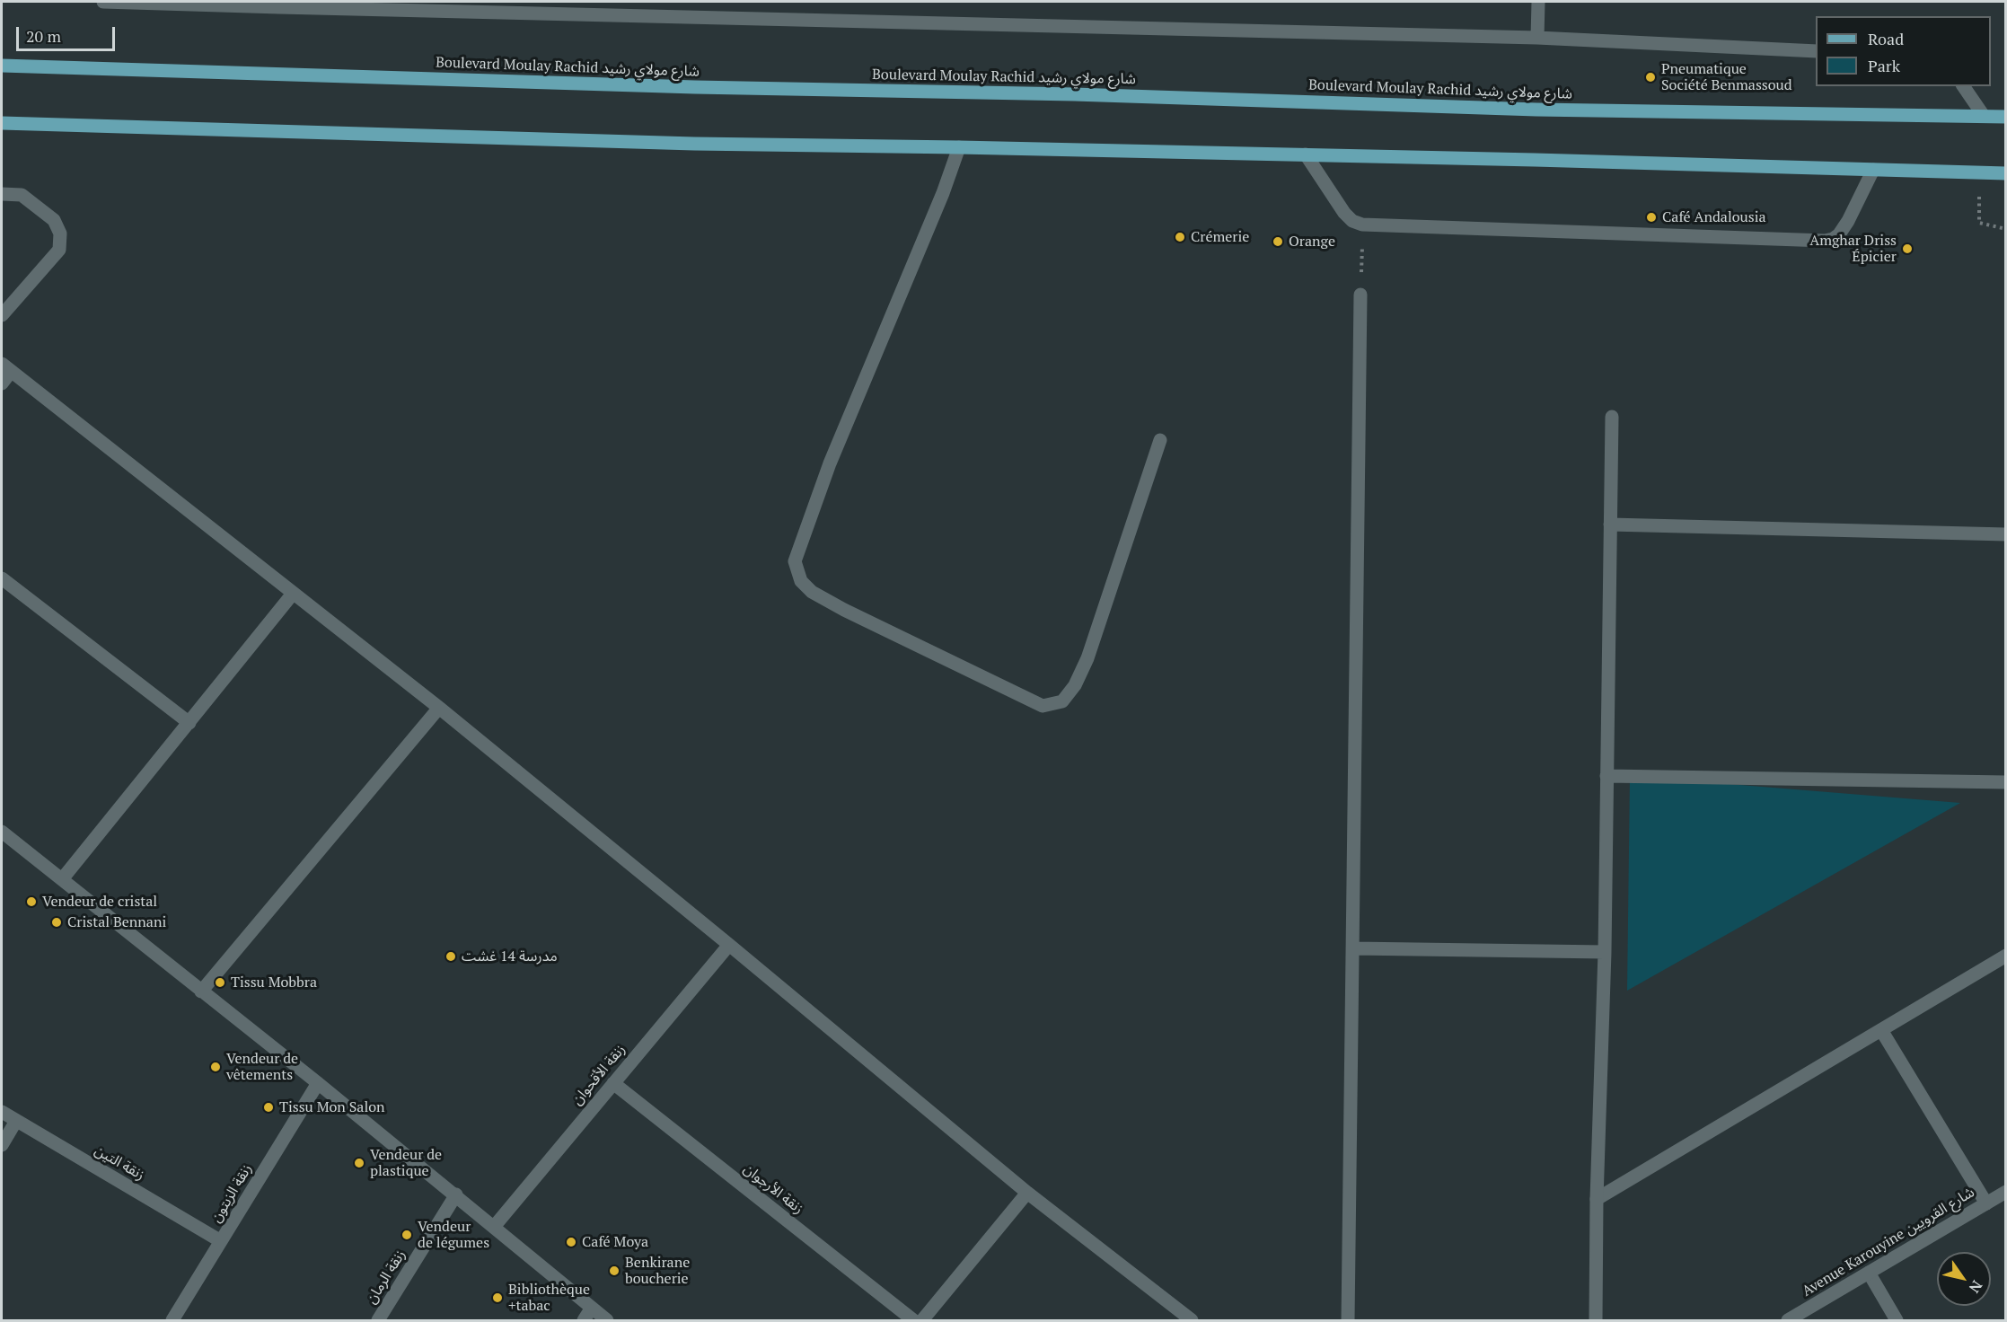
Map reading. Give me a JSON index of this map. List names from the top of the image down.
{
  "streets": {
    "main road": ["Boulevard Moulay Rachid شارع مولاي رشيد"],
    "street": [
      "زنقة الأقحوان",
      "زنقة التين",
      "زنقة الأرجوان",
      "زنقة الزيتون",
      "Avenue Karouyine شارع القرويين",
      "زنقة الرمان"
    ]
  },
  "crossings": [
    ["زنقة الأقحوان", "زنقة الأرجوان"],
    ["زنقة التين", "زنقة الزيتون"]
  ],
  "places": [
    "Pneumatique Société Benmassoud",
    "Café Andalousia",
    "Crémerie",
    "Orange",
    "Amghar Driss Épicier",
    "Vendeur de cristal",
    "Cristal Bennani",
    "مدرسة 14 غشت",
    "Tissu Mobbra",
    "Vendeur de vêtements",
    "Tissu Mon Salon",
    "Vendeur de plastique",
    "Vendeur de légumes",
    "Café Moya",
    "Benkirane boucherie",
    "Bibliothèque +tabac"
  ],
  "legend": ["Road", "Park"],
  "scale_bar": "20 m",
  "north": "bottom right"
}
